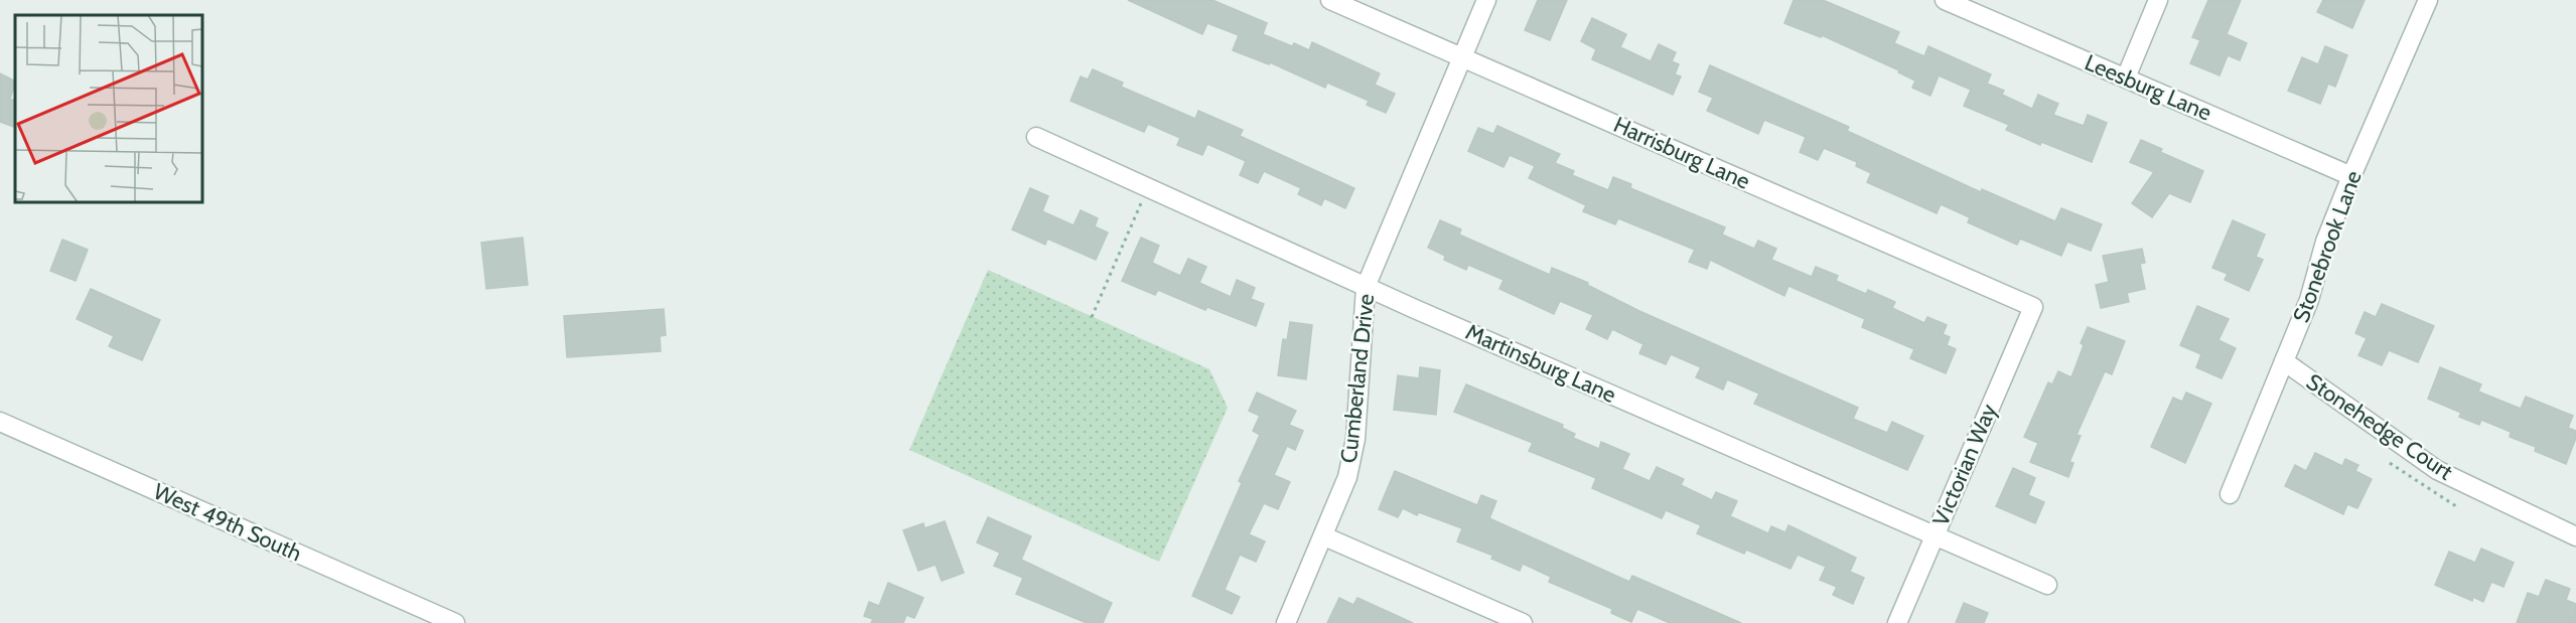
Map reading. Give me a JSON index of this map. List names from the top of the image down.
{
  "streets": {
    "street": [
      "Leesburg Lane",
      "Harrisburg Lane",
      "Stonebrook Lane",
      "Martinsburg Lane",
      "Cumberland Drive",
      "Stonehedge Court",
      "Victorian Way",
      "West 49th South"
    ]
  },
  "crossings": [
    ["Leesburg Lane", "Stonebrook Lane"],
    ["Harrisburg Lane", "Cumberland Drive"],
    ["Harrisburg Lane", "Victorian Way"],
    ["Stonebrook Lane", "Stonehedge Court"],
    ["Martinsburg Lane", "Cumberland Drive"],
    ["Martinsburg Lane", "Victorian Way"]
  ]
}
